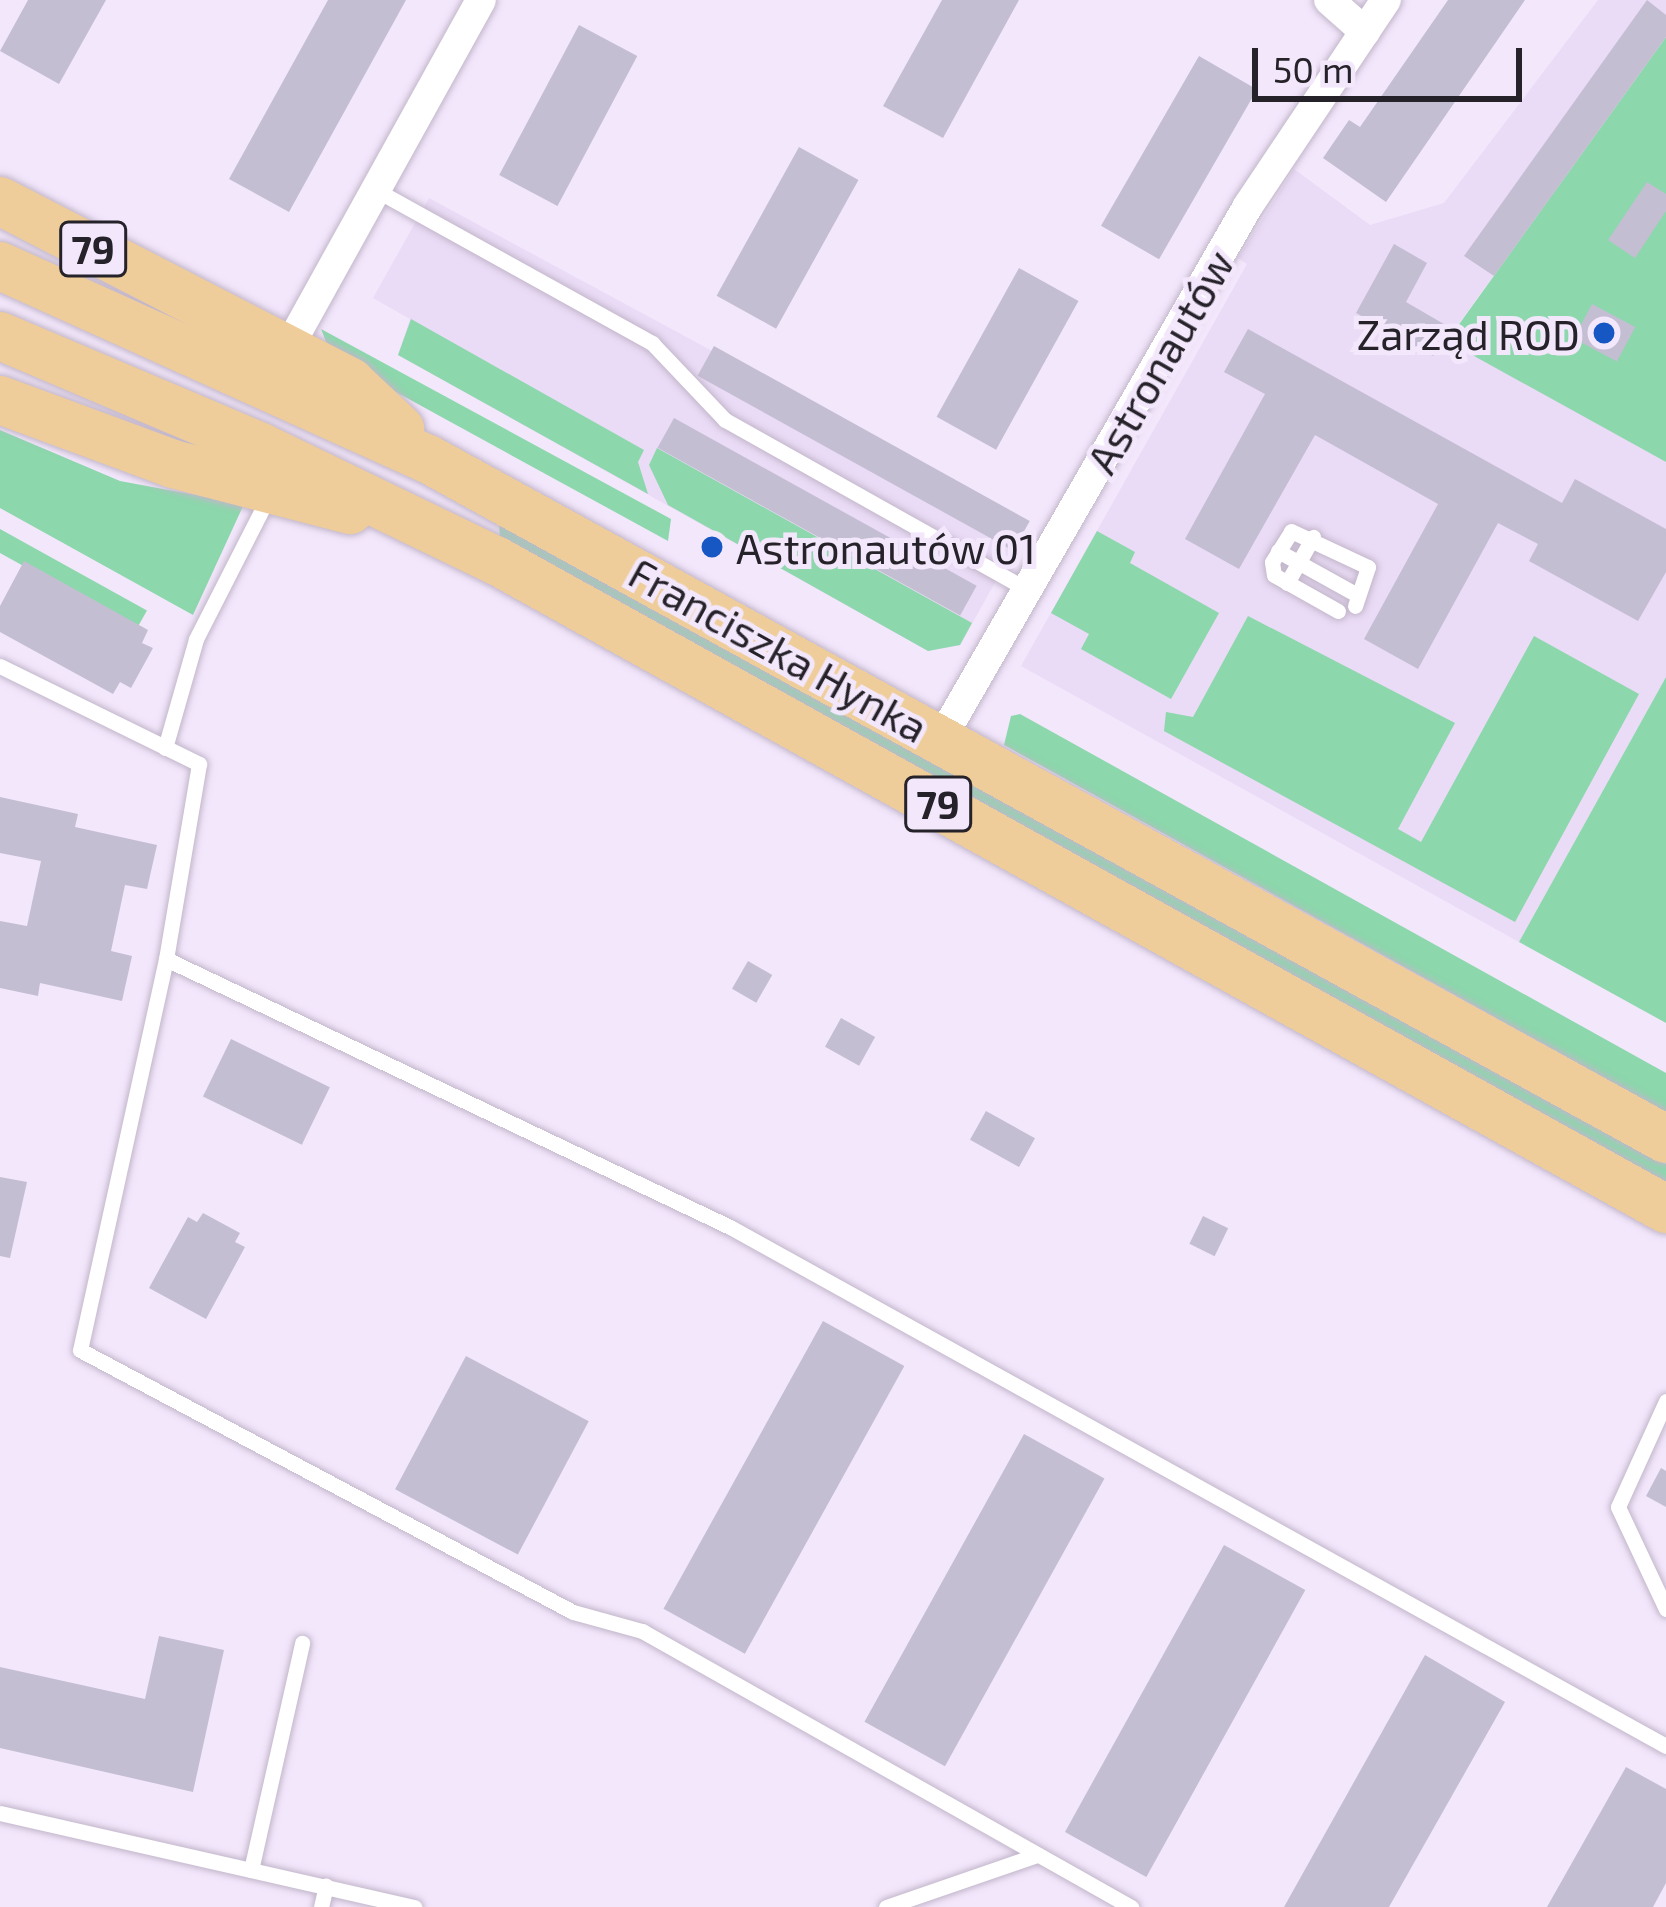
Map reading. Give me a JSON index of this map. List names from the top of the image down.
{
  "streets": {
    "main road": ["79", "Franciszka Hynka"],
    "street": ["Astronautów"]
  },
  "crossings": [
    ["79", "Franciszka Hynka"],
    ["Astronautów", "Franciszka Hynka"]
  ],
  "places": ["Zarząd ROD", "Astronautów 01"],
  "scale_bar": "50 m"
}
